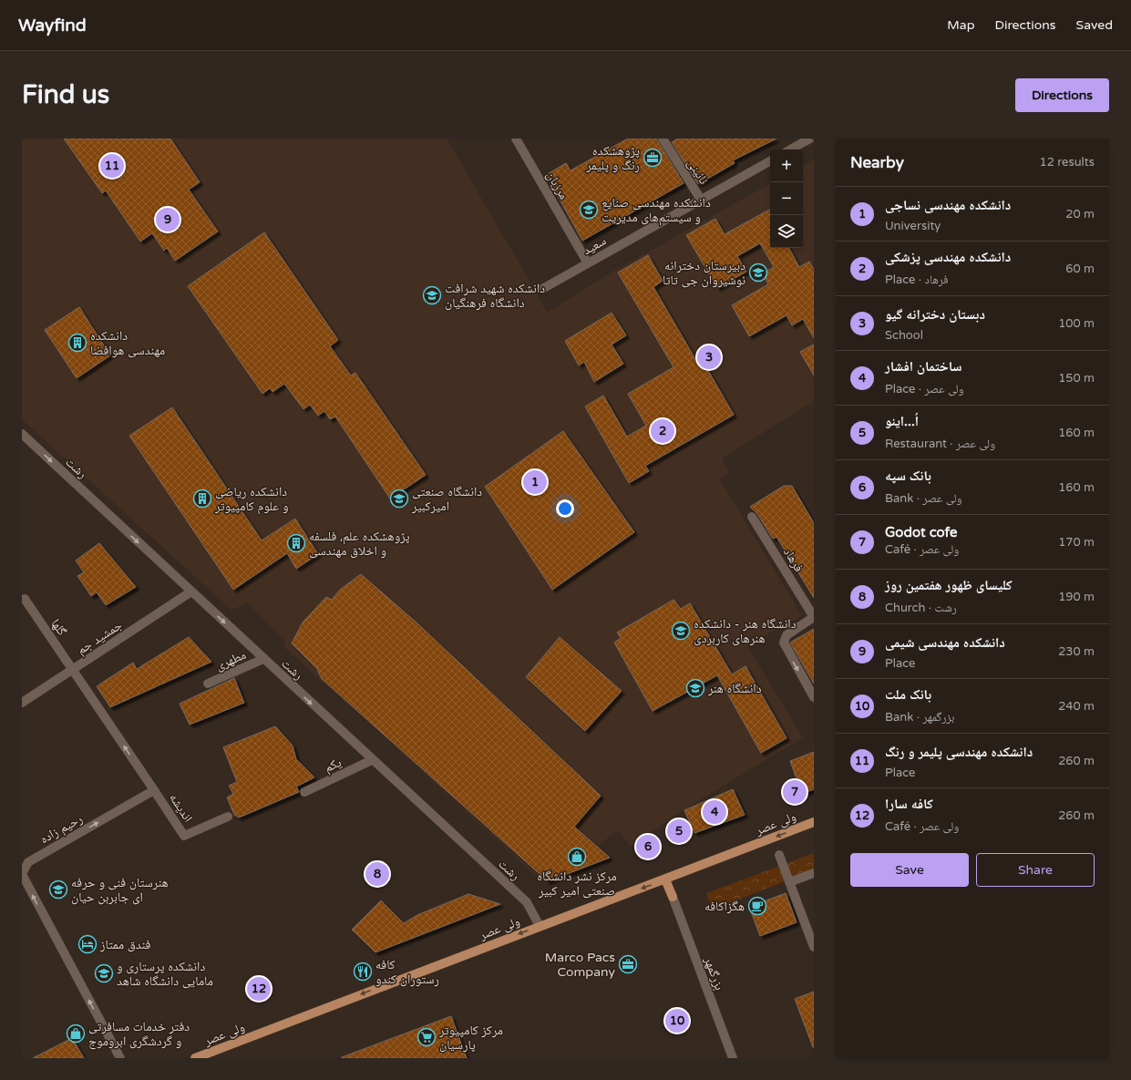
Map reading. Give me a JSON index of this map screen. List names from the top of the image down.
{
  "streets": {
    "main road": ["ولی عصر"],
    "street": [
      "نائینی",
      "مرزبان",
      "سعید",
      "رشت",
      "فرهاد",
      "گلها",
      "جمشید جم",
      "مطهری",
      "یکم",
      "اندیشه",
      "رحیم زاده",
      "بزرگمهر"
    ]
  },
  "crossings": [
    ["نائینی", "سعید"],
    ["مرزبان", "سعید"],
    ["رشت", "جمشید جم"],
    ["رشت", "مطهری"],
    ["رشت", "یکم"],
    ["رشت", "ولی عصر"],
    ["گلها", "جمشید جم"],
    ["اندیشه", "رحیم زاده"]
  ],
  "one_way": ["رشت", "ولی عصر"],
  "places": {
    "office": ["پژوهشكده رنگ و پليمر", "Marco Pacs Company"],
    "school or university": [
      "دانشکده مهندسی صنایع و سیستم‌های مدیریت",
      "دبیرستان دخترانه نوشیروان جی تاتا",
      "دانشکده شهید شرافت دانشگاه فرهنگیان",
      "دانشگاه صنعتی امیرکبیر",
      "دانشگاه هنر - دانشکده هنرهای کاربردی",
      "دانشگاه هنر",
      "هنرستان فنی و حرفه ای جابربن حیان",
      "دانشکده پرستاری و مامایی دانشگاه شاهد"
    ],
    "building": ["دانشکده مهندسی هوافضا", "دانشکده ریاضی و علوم کامپیوتر", "پژوهشکده علم، فلسفه و اخلاق مهندسی"],
    "shop": ["مرکز نشر دانشگاه صنعتی امیر کبیر", "دفتر خدمات مسافرتی و گردشگری ابروموج"],
    "cafe": ["هگزاکافه"],
    "hotel": ["فندق ممتاز"],
    "restaurant": ["کافه رستوران کندو"],
    "supermarket": ["مرکز کامپیوتر پارسیان"]
  },
  "page": {
    "header": "Wayfind",
    "nav": ["Map", "Directions", "Saved"],
    "buttons": [
      "Directions",
      ["Save", "Share"]
    ],
    "title": "Find us",
    "heading": ["Nearby", "12 results"],
    "map_buttons": ["+", "−"],
    "pins": [
      "11",
      "9",
      "3",
      "2",
      "1",
      "7",
      "4",
      "5",
      "6",
      "8",
      "12",
      "10"
    ],
    "list": [
      {
        "mark": "1",
        "name": "دانشکده مهندسی نساجی",
        "note": "University",
        "value": "20 m"
      },
      {
        "mark": "2",
        "name": "دانشکده مهندسی پزشکی",
        "note": "Place · فرهاد",
        "value": "60 m"
      },
      {
        "mark": "3",
        "name": "دبستان دخترانه گیو",
        "note": "School",
        "value": "100 m"
      },
      {
        "mark": "4",
        "name": "ساختمان افشار",
        "note": "Place · ولی عصر",
        "value": "150 m"
      },
      {
        "mark": "5",
        "name": "اُ...اینو",
        "note": "Restaurant · ولی عصر",
        "value": "160 m"
      },
      {
        "mark": "6",
        "name": "بانک سپه",
        "note": "Bank · ولی عصر",
        "value": "160 m"
      },
      {
        "mark": "7",
        "name": "Godot cofe",
        "note": "Café · ولی عصر",
        "value": "170 m"
      },
      {
        "mark": "8",
        "name": "کلیسای ظهور هفتمین روز",
        "note": "Church · رشت",
        "value": "190 m"
      },
      {
        "mark": "9",
        "name": "دانشکده مهندسی شیمی",
        "note": "Place",
        "value": "230 m"
      },
      {
        "mark": "10",
        "name": "بانک ملت",
        "note": "Bank · بزرگمهر",
        "value": "240 m"
      },
      {
        "mark": "11",
        "name": "دانشکده مهندسی پلیمر و رنگ",
        "note": "Place",
        "value": "260 m"
      },
      {
        "mark": "12",
        "name": "کافه سارا",
        "note": "Café · ولی عصر",
        "value": "260 m"
      }
    ]
  }
}
